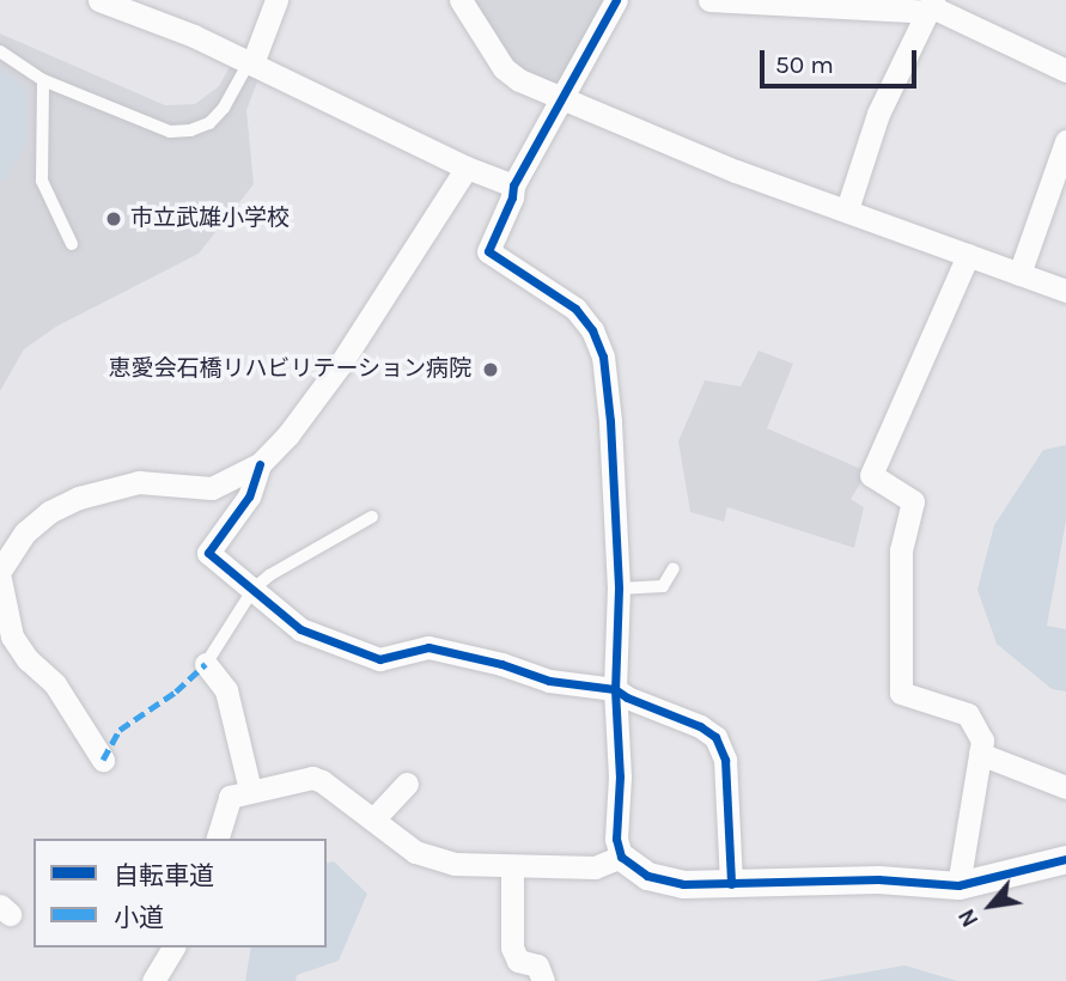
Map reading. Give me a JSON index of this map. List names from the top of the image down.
{
  "places": ["市立武雄小学校", "恵愛会石橋リハビリテーション病院"],
  "legend": ["自転車道", "小道"],
  "scale_bar": "50 m",
  "north": "bottom left"
}
